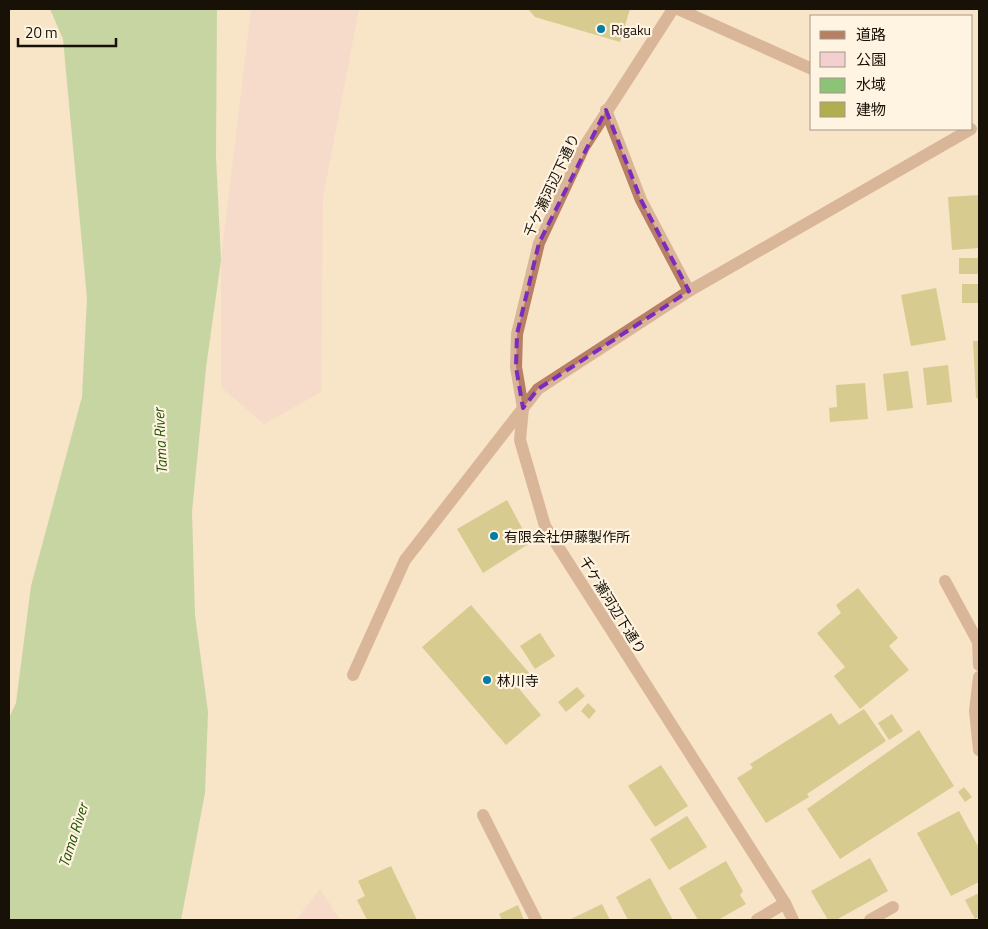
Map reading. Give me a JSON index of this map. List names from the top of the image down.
{
  "streets": {
    "street": ["千ケ瀬河辺下通り"]
  },
  "water": ["Tama River"],
  "places": ["Rigaku", "有限会社伊藤製作所", "林川寺"],
  "legend": [
    "道路",
    "公園",
    "水域",
    "建物"
  ],
  "scale_bar": "20 m"
}
